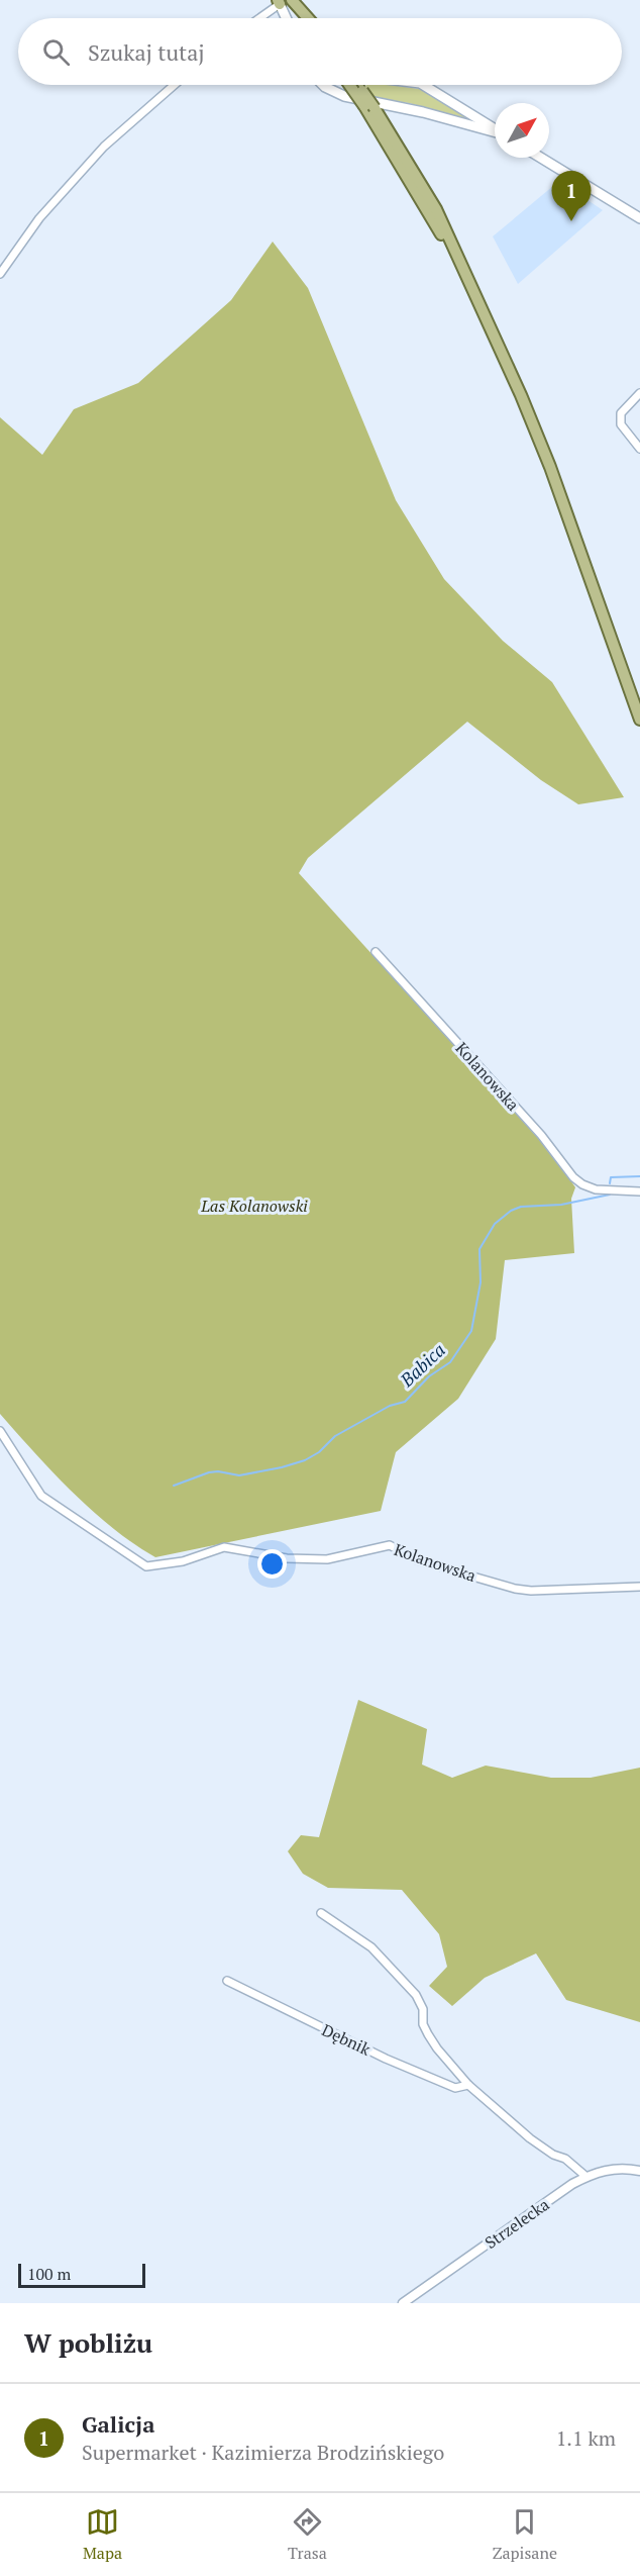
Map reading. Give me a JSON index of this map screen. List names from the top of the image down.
{
  "streets": {
    "street": ["Kolanowska", "Dębnik", "Strzelecka"]
  },
  "water": ["Babica"],
  "parks": ["Las Kolanowski"],
  "scale_bar": "100 m",
  "north": "top right",
  "page": {
    "search": "Szukaj tutaj",
    "pins": "1",
    "scale": "100 m",
    "heading": "W pobliżu",
    "list": [
      {
        "mark": "1",
        "name": "Galicja",
        "note": "Supermarket · Kazimierza Brodzińskiego",
        "value": "1.1 km"
      }
    ],
    "nav": ["Mapa", "Trasa", "Zapisane"]
  }
}
